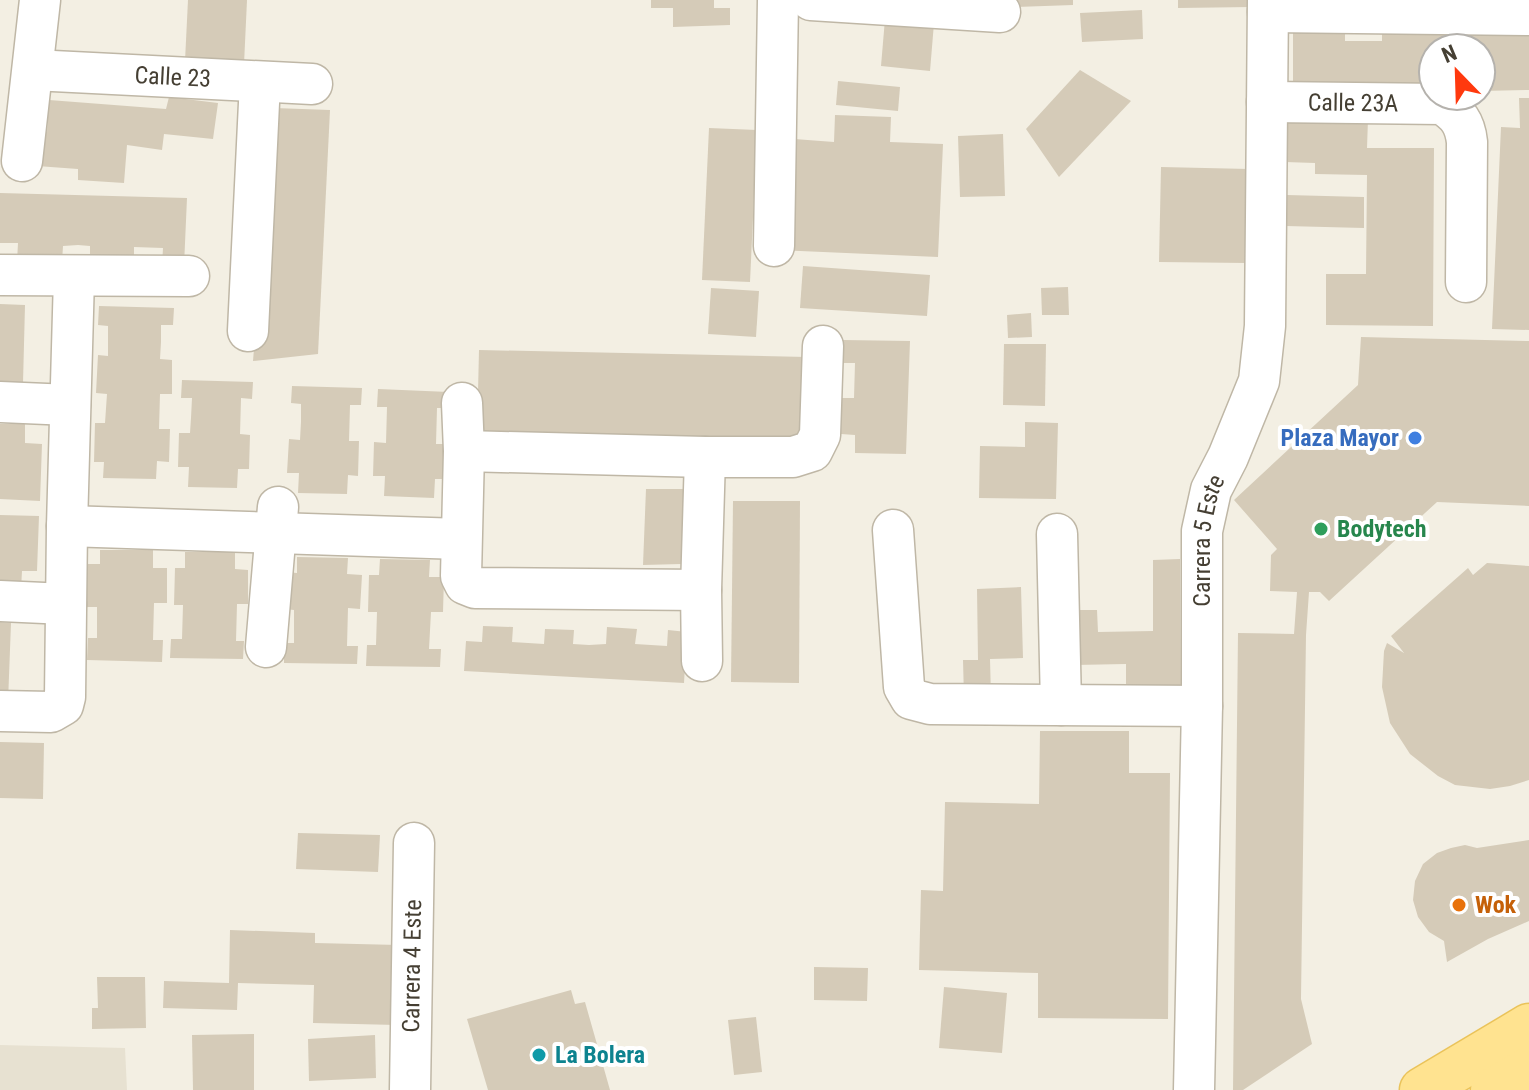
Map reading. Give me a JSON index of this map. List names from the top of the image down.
{
  "streets": {
    "street": [
      "Calle 23",
      "Calle 23A",
      "Carrera 5 Este",
      "Carrera 4 Este"
    ]
  },
  "crossings": [
    ["Calle 23A", "Carrera 5 Este"]
  ],
  "places": [
    "Plaza Mayor",
    "Bodytech",
    "Wok",
    "La Bolera"
  ],
  "north": "top left"
}
